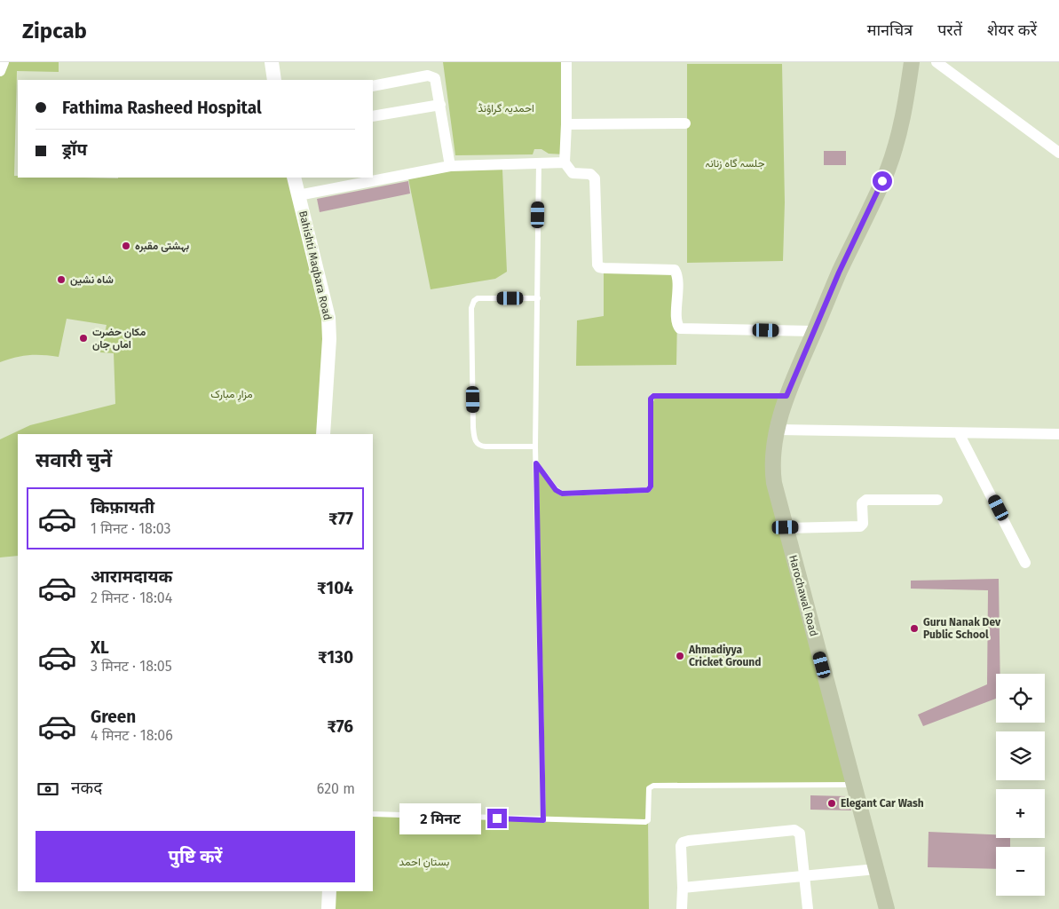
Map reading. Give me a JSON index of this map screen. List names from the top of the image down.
{
  "streets": {
    "main road": ["Harochawal Road"],
    "street": ["Bahishti Maqbara Road"]
  },
  "parks": [
    "احمدیہ گراؤنڈ",
    "جلسہ گاہ زنانہ",
    "مزارِ مبارک",
    "بستانِ احمد"
  ],
  "places": [
    "بہشتی مقبرہ",
    "شاہ نشین",
    "مکان حضرت اماں جان",
    "Guru Nanak Dev Public School",
    "Ahmadiyya Cricket Ground",
    "Elegant Car Wash"
  ],
  "page": {
    "header": "Zipcab",
    "nav": ["मानचित्र", "परतें", "शेयर करें"],
    "banner": ["Fathima Rasheed Hospital", "ड्रॉप"],
    "heading": "सवारी चुनें",
    "list": [
      {
        "name": "किफ़ायती",
        "note": "1 मिनट · 18:03",
        "value": "₹77"
      },
      {
        "name": "आरामदायक",
        "note": "2 मिनट · 18:04",
        "value": "₹104"
      },
      {
        "name": "XL",
        "note": "3 मिनट · 18:05",
        "value": "₹130"
      },
      {
        "name": "Green",
        "note": "4 मिनट · 18:06",
        "value": "₹76"
      }
    ],
    "map_buttons": ["+", "−"],
    "pay": ["नकद", "620 m"],
    "bubble": "2 मिनट",
    "buttons": "पुष्टि करें"
  }
}
